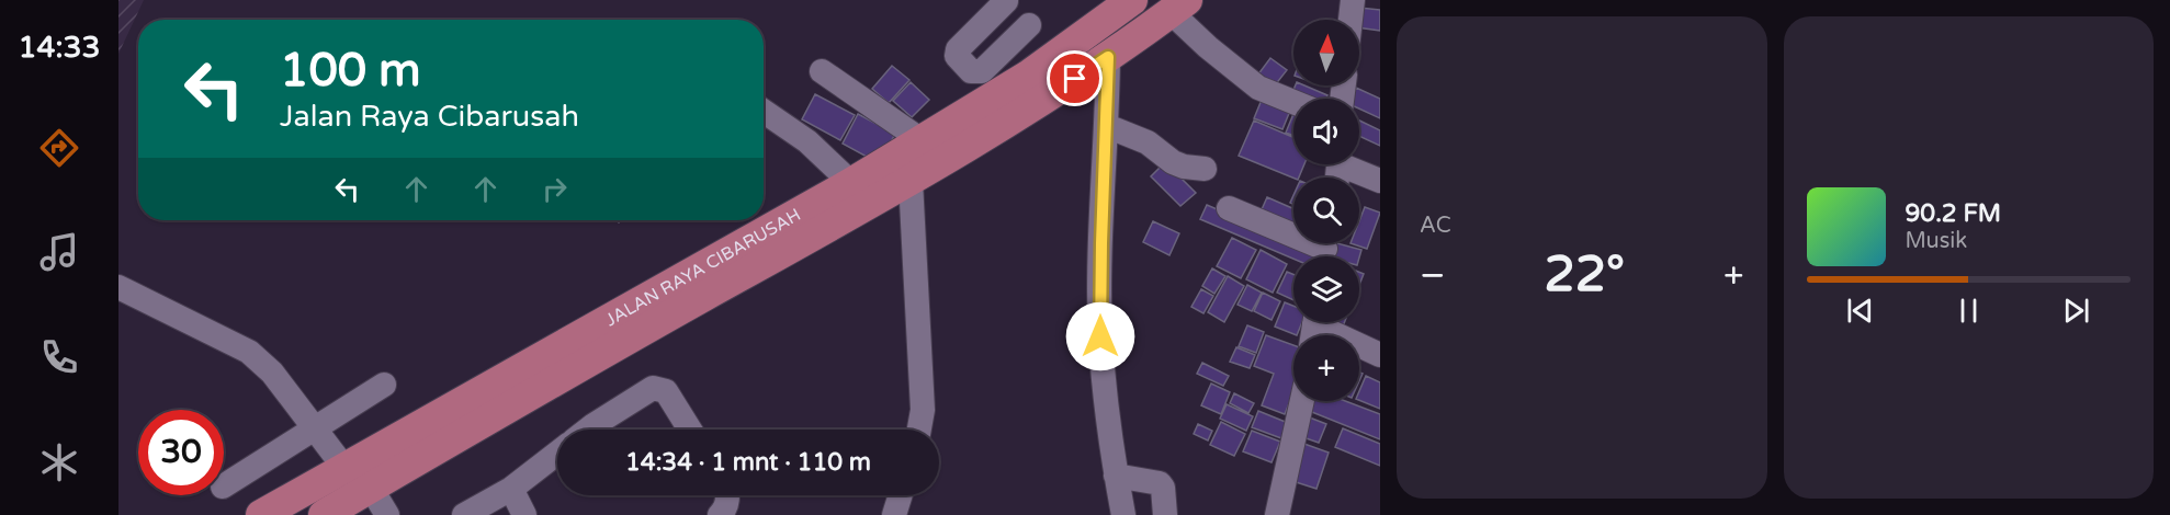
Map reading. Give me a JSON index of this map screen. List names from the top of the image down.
{
  "streets": {
    "main road": ["JALAN RAYA CIBARUSAH"]
  },
  "north": "top",
  "page": {
    "tabs": "14:33",
    "tile": "AC",
    "map_buttons": "+",
    "turn": ["100 m", "Jalan Raya Cibarusah"],
    "song": ["90.2 FM", "Musik"],
    "heat": ["−", "22°", "+"],
    "limit": "30",
    "trip": "14:34 · 1 mnt · 110 m"
  }
}
